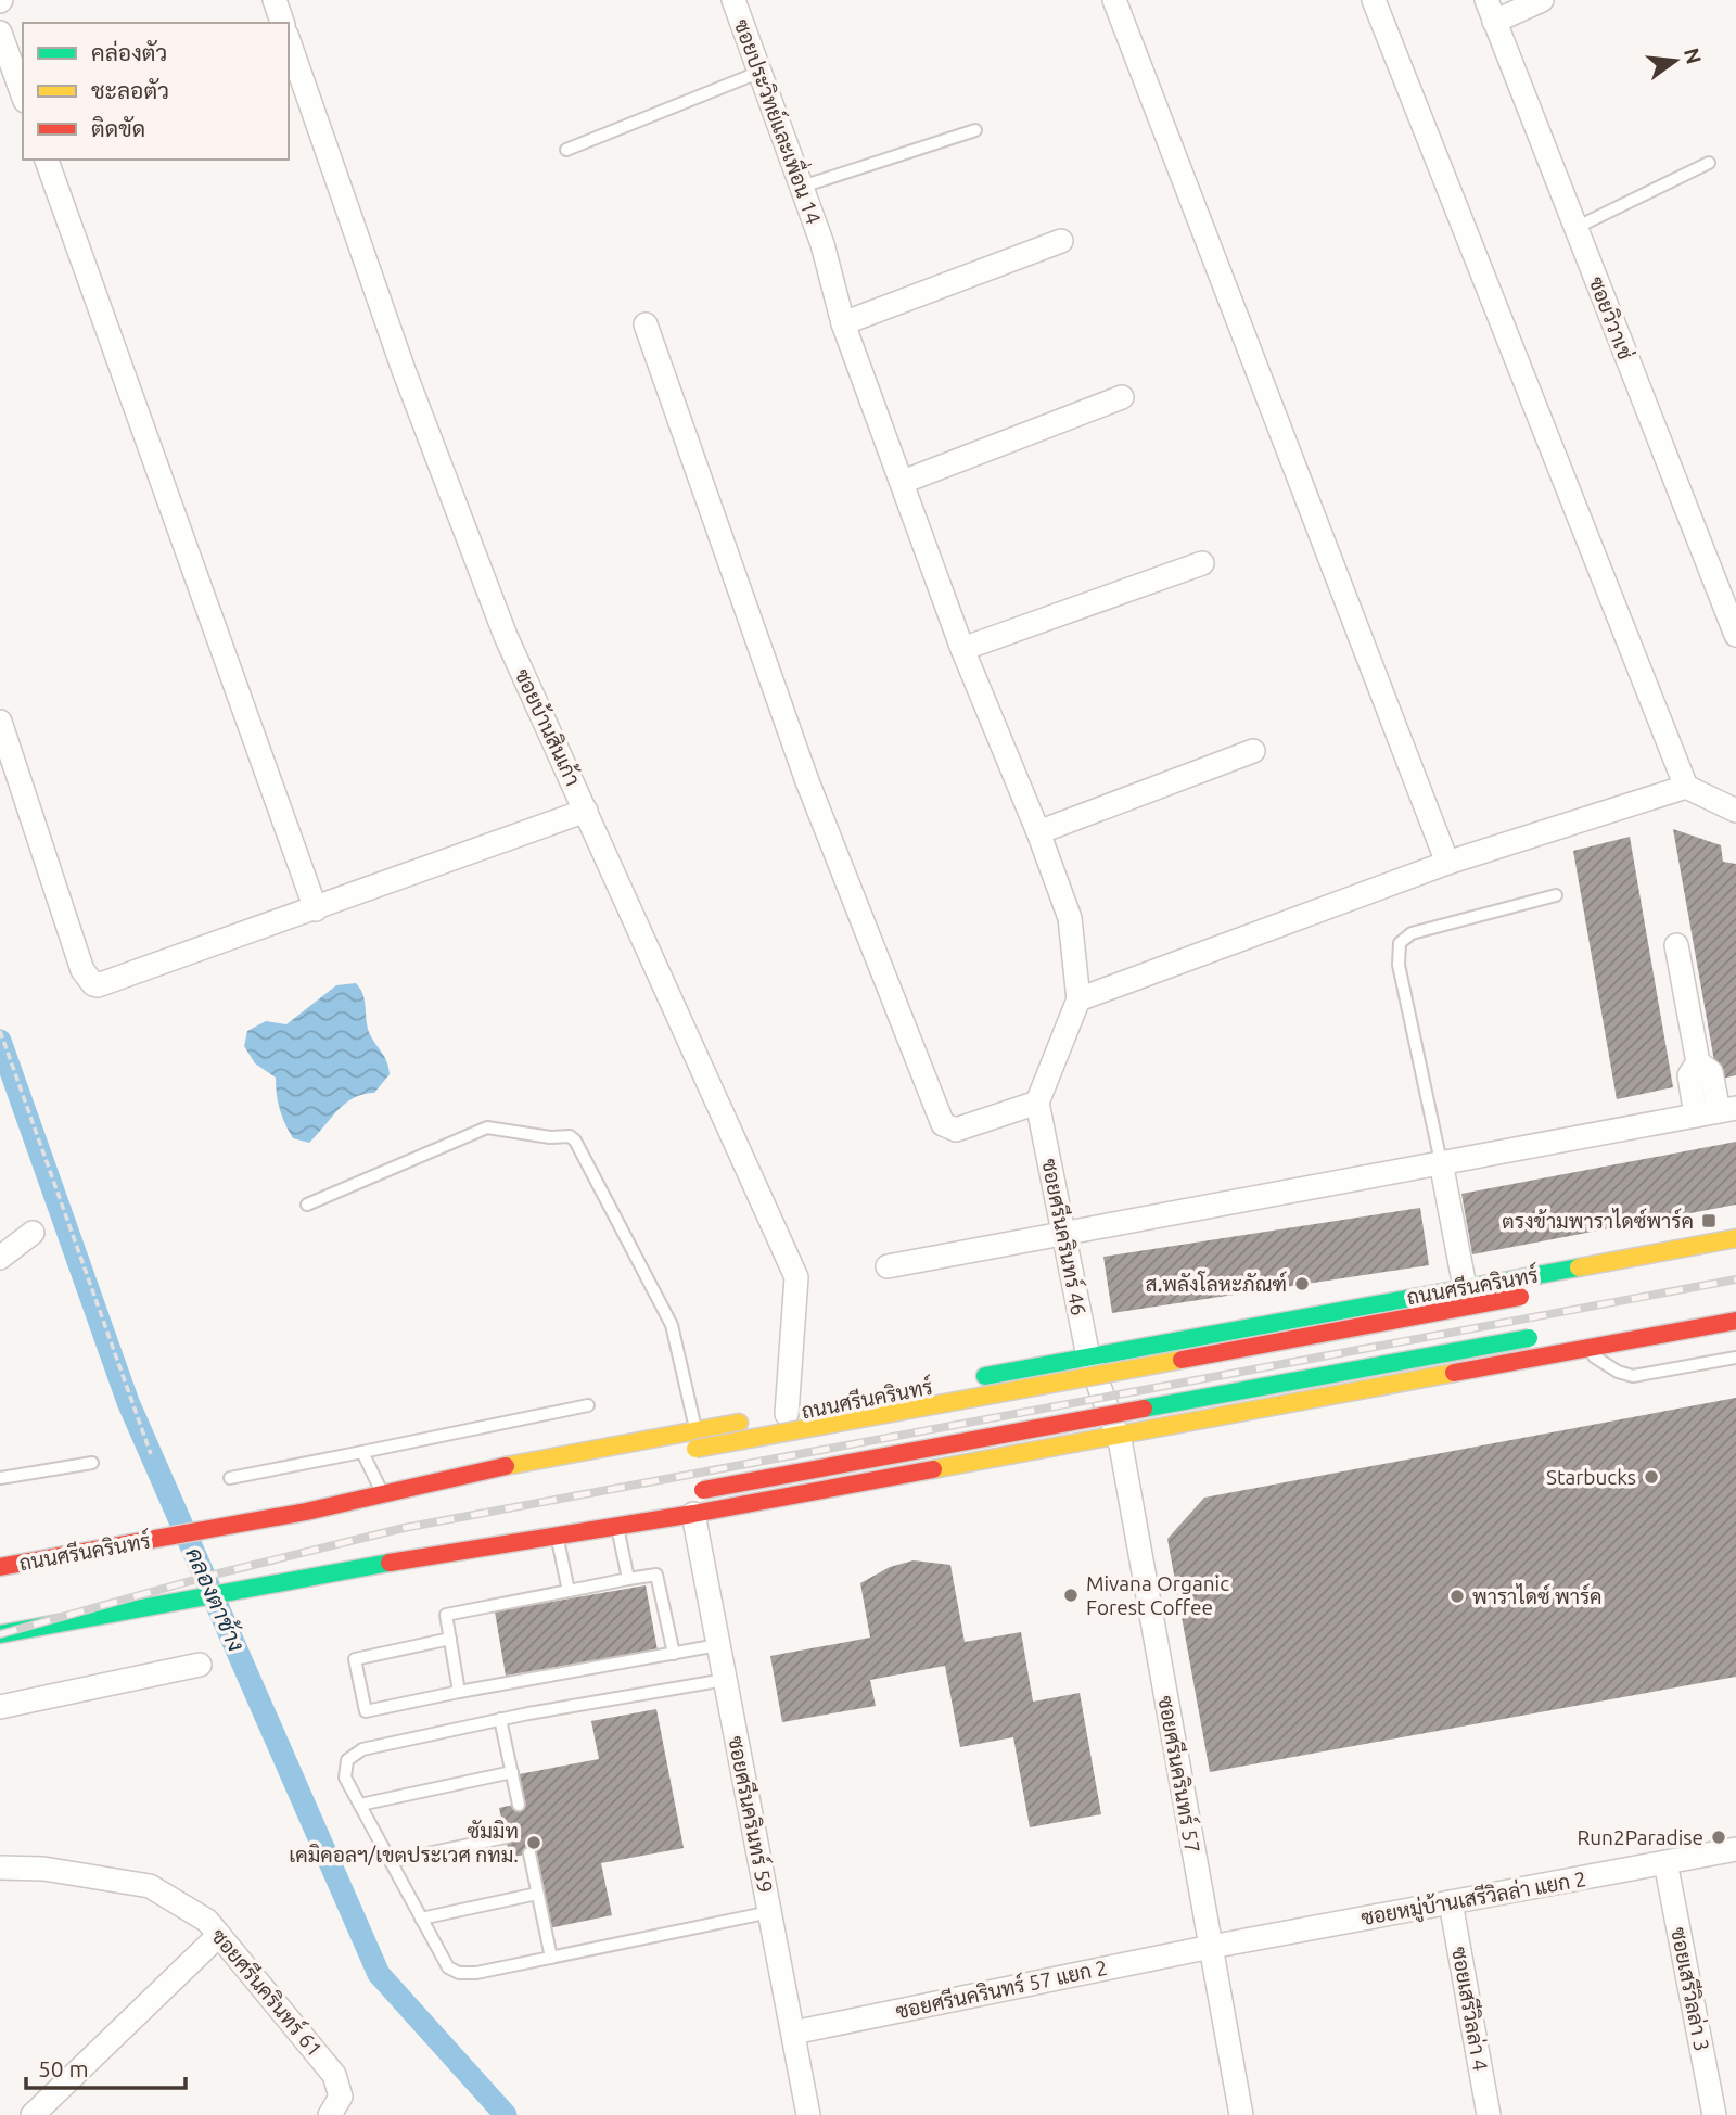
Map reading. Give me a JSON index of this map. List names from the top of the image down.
{
  "streets": {
    "main road": ["ถนนศรีนครินทร์"],
    "street": [
      "ซอยประวิทย์และเพื่อน 14",
      "ซอยวิวาเช่",
      "ซอยบ้านสินเก้า",
      "ซอยศรีนครินทร์ 46",
      "ซอยศรีนครินทร์ 57",
      "ซอยศรีนครินทร์ 59",
      "ซอยหมู่บ้านเสรีวิลล่า แยก 2",
      "ซอยศรีนครินทร์ 57 แยก 2",
      "ซอยเสรีวิลล่า 3",
      "ซอยศรีนครินทร์ 61",
      "ซอยเสรีวิลล่า 4"
    ]
  },
  "crossings": [
    ["ซอยบ้านสินเก้า", "ถนนศรีนครินทร์"],
    ["ซอยศรีนครินทร์ 46", "ถนนศรีนครินทร์"],
    ["ซอยศรีนครินทร์ 46", "ซอยศรีนครินทร์ 57"],
    ["ซอยศรีนครินทร์ 57", "ซอยหมู่บ้านเสรีวิลล่า แยก 2"],
    ["ซอยศรีนครินทร์ 57", "ซอยศรีนครินทร์ 57 แยก 2"],
    ["ซอยศรีนครินทร์ 59", "ซอยศรีนครินทร์ 57 แยก 2"],
    ["ซอยหมู่บ้านเสรีวิลล่า แยก 2", "ซอยศรีนครินทร์ 57 แยก 2"],
    ["ซอยหมู่บ้านเสรีวิลล่า แยก 2", "ซอยเสรีวิลล่า 3"],
    ["ซอยหมู่บ้านเสรีวิลล่า แยก 2", "ซอยเสรีวิลล่า 4"]
  ],
  "water": ["คลองตาช้าง"],
  "places": {
    "transit": ["ตรงข้ามพาราไดซ์พาร์ค"],
    "other": [
      "ส.พลังโลหะภัณฑ์",
      "Starbucks",
      "Mivana Organic Forest Coffee",
      "พาราไดซ์ พาร์ค",
      "Run2Paradise",
      "ซัมมิท เคมิคอลฯ/เขตประเวศ กทม."
    ]
  },
  "legend": ["คล่องตัว", "ชะลอตัว", "ติดขัด"],
  "scale_bar": "50 m",
  "north": "right"
}
